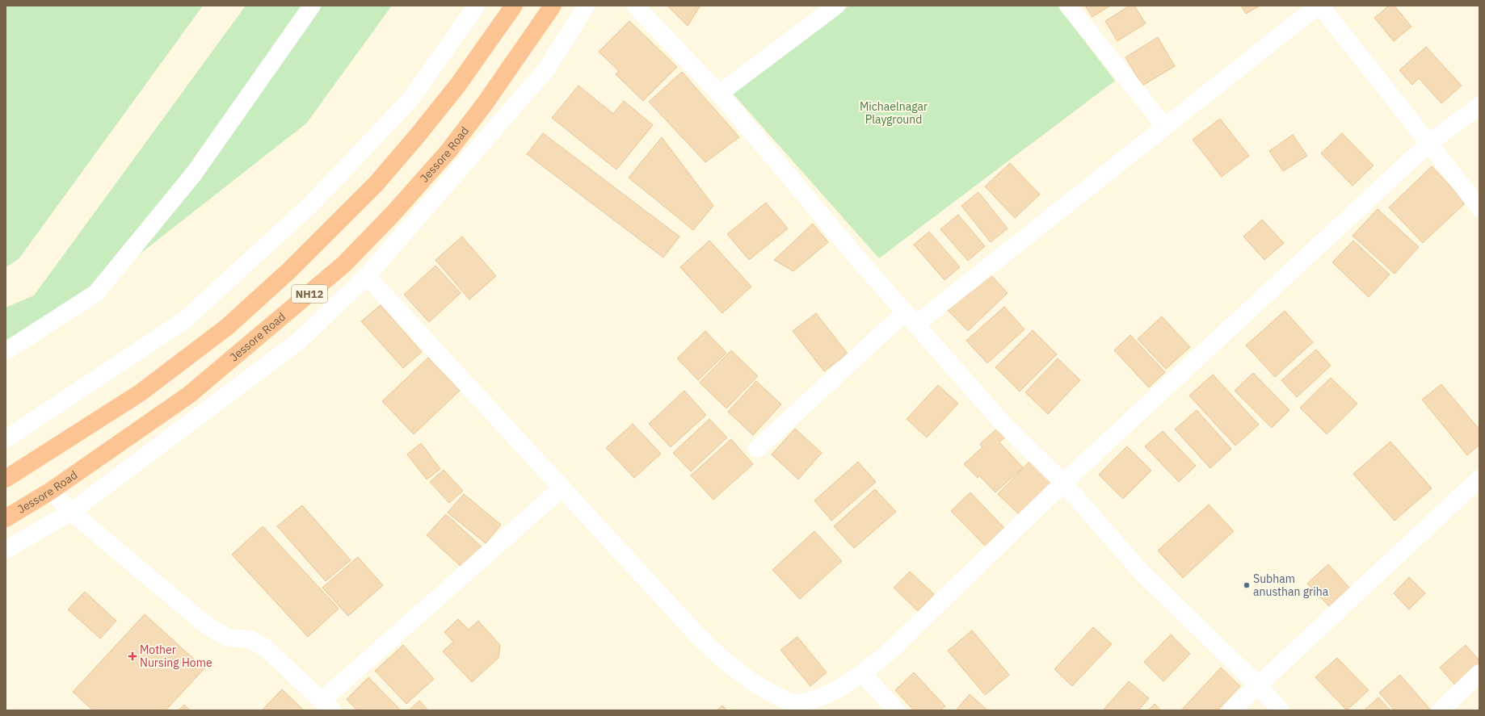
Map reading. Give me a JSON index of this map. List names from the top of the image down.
{
  "streets": {
    "highway": ["Jessore Road", "NH12"]
  },
  "parks": ["Michaelnagar Playground"],
  "places": {
    "other": ["Subham anusthan griha"],
    "health": ["Mother Nursing Home"]
  }
}
